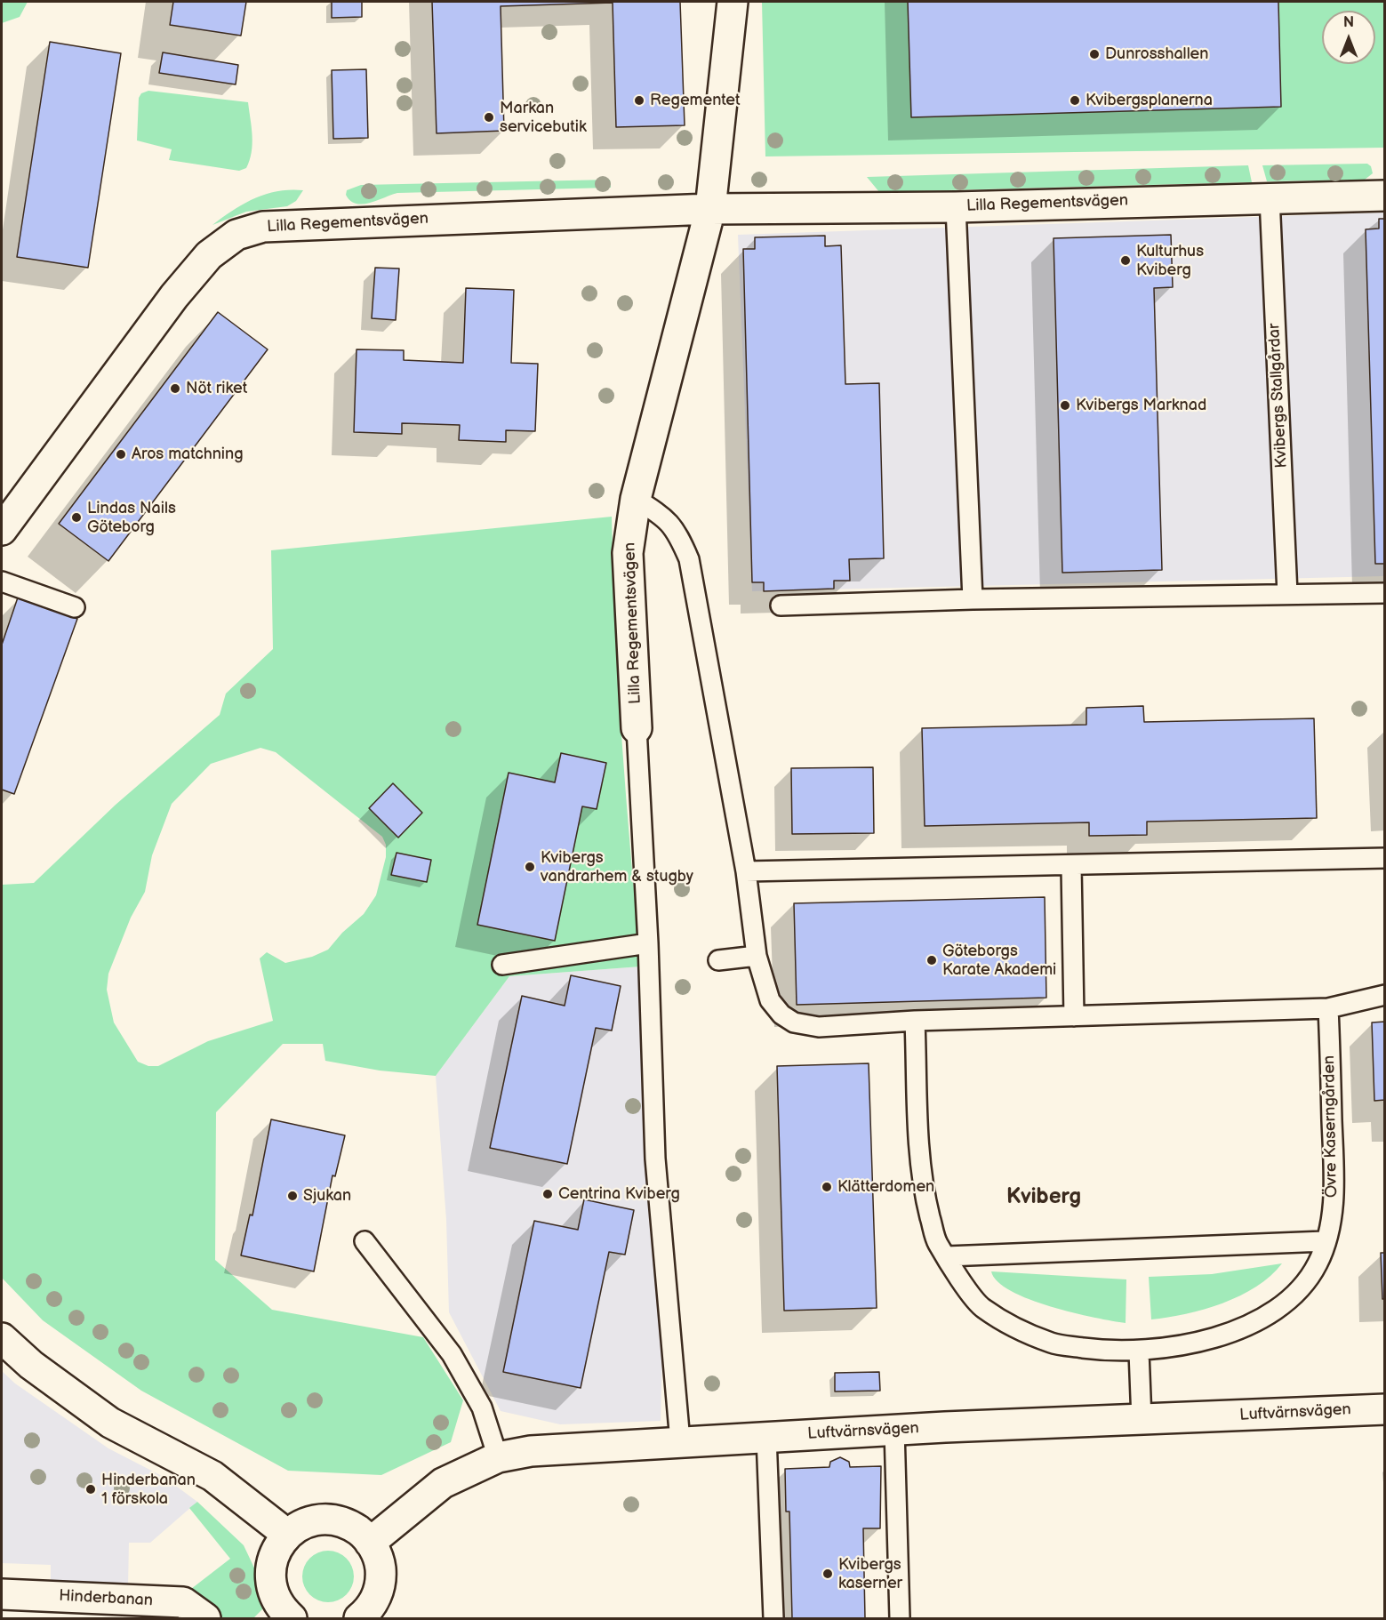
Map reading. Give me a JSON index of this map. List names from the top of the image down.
{
  "streets": {
    "street": ["Lilla Regementsvägen", "Luftvärnsvägen", "Hinderbanan"],
    "lane": ["Kvibergs Stallgårdar", "Övre Kaserngården"]
  },
  "crossings": [
    ["Lilla Regementsvägen", "Kvibergs Stallgårdar"]
  ],
  "districts": ["Kviberg"],
  "places": [
    "Dunrosshallen",
    "Regementet",
    "Kvibergsplanerna",
    "Markan servicebutik",
    "Kulturhus Kviberg",
    "Nöt riket",
    "Kvibergs Marknad",
    "Aros matchning",
    "Lindas Nails Göteborg",
    "Kvibergs vandrarhem & stugby",
    "Göteborgs Karate Akademi",
    "Klätterdomen",
    "Centrina Kviberg",
    "Sjukan",
    "Hinderbanan 1 förskola",
    "Kvibergs kaserner"
  ],
  "north": "top"
}
